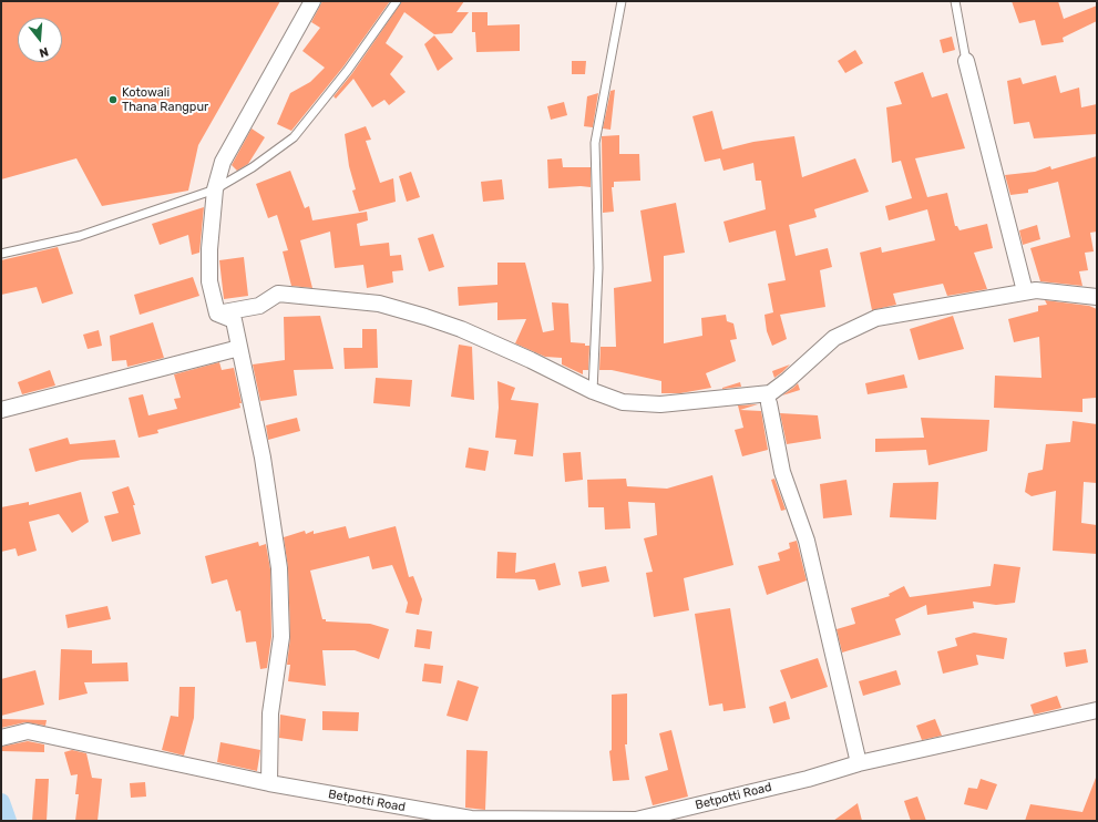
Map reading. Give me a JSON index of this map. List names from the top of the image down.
{
  "streets": {
    "street": ["Betpotti Road"]
  },
  "places": ["Kotowali Thana Rangpur"],
  "north": "bottom"
}
